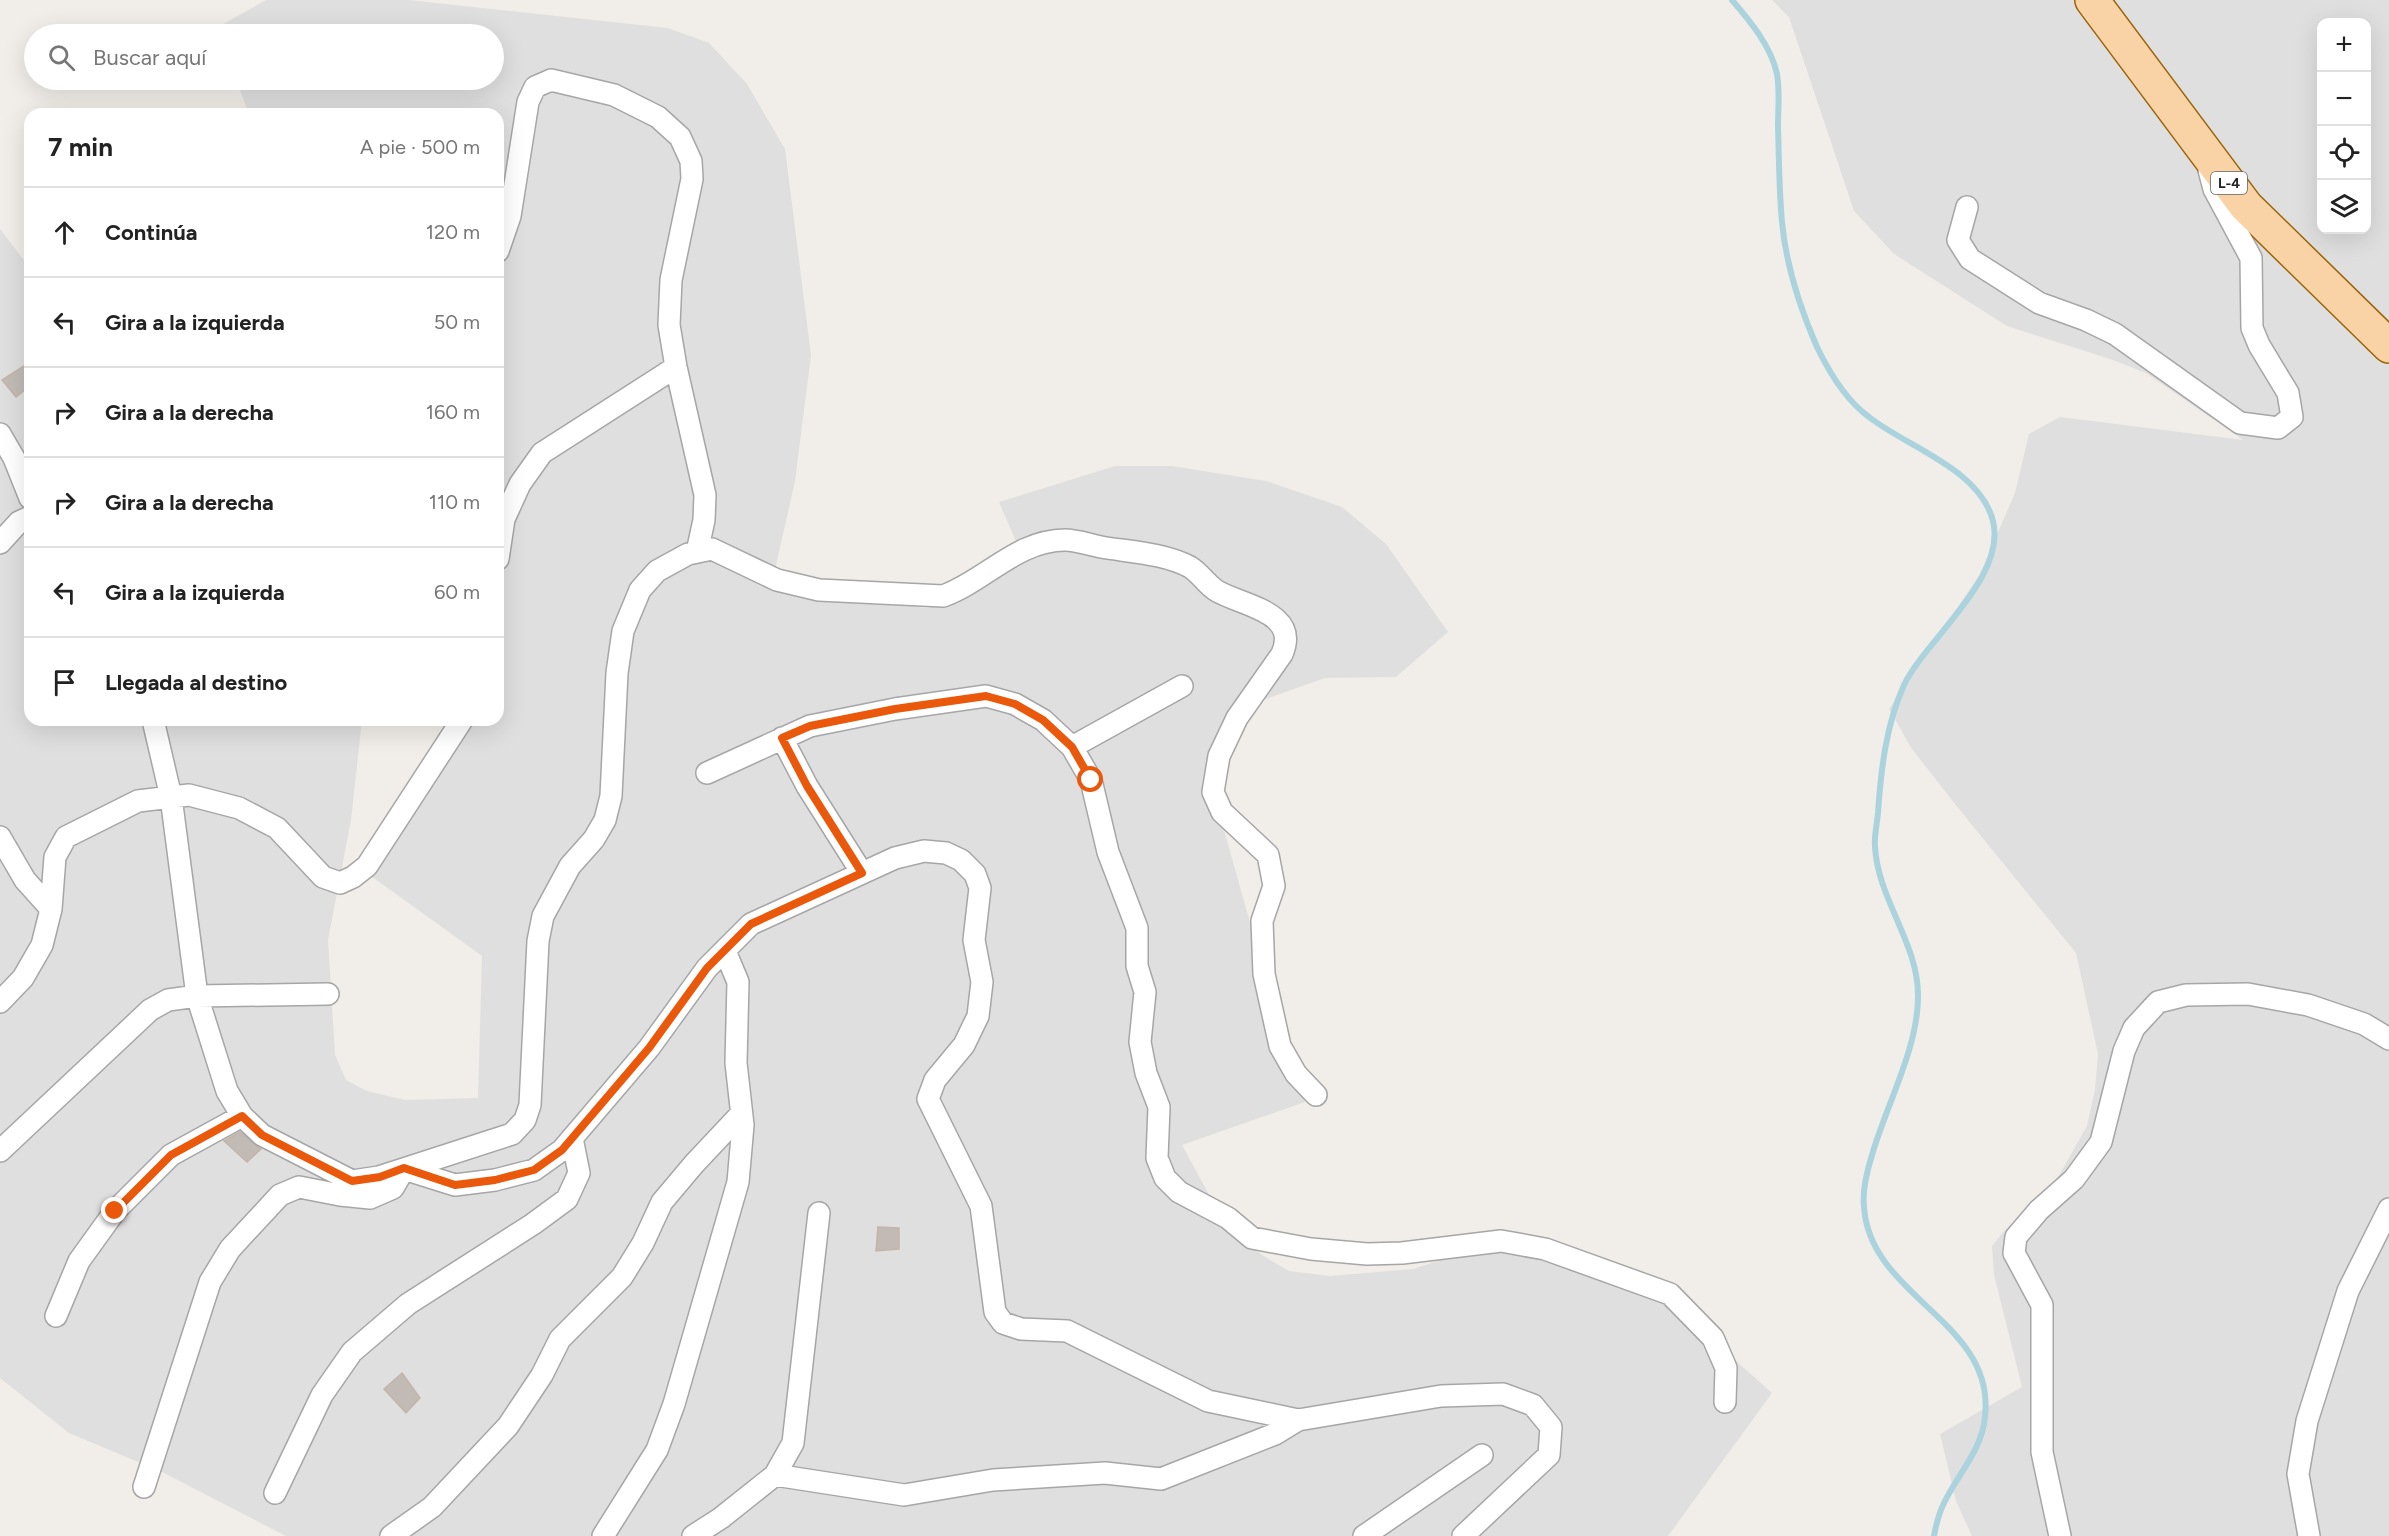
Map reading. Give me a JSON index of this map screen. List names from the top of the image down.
{
  "streets": {
    "main road": ["L-4"]
  },
  "page": {
    "map_buttons": ["+", "−"],
    "search": "Buscar aquí",
    "heading": ["7 min", "A pie · 500 m"],
    "list": [
      ["Continúa", "120 m"],
      ["Gira a la izquierda", "50 m"],
      ["Gira a la derecha", "160 m"],
      ["Gira a la derecha", "110 m"],
      ["Gira a la izquierda", "60 m"],
      "Llegada al destino"
    ]
  }
}
